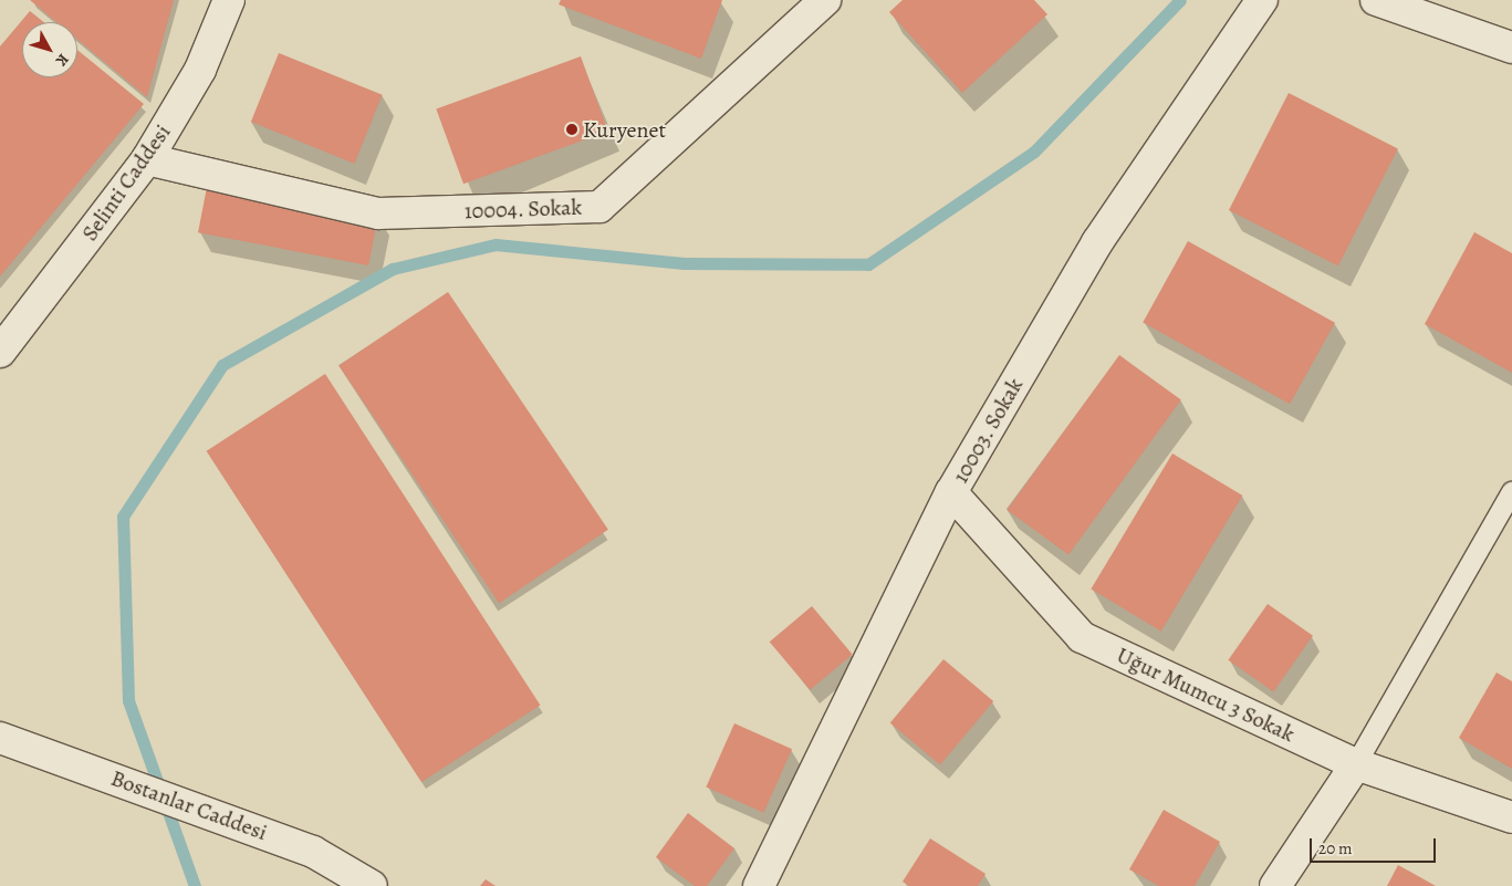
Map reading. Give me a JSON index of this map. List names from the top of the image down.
{
  "streets": {
    "street": [
      "Selinti Caddesi",
      "10004. Sokak",
      "10003. Sokak",
      "Uğur Mumcu 3 Sokak",
      "Bostanlar Caddesi"
    ]
  },
  "crossings": [
    ["Selinti Caddesi", "10004. Sokak"],
    ["10003. Sokak", "Uğur Mumcu 3 Sokak"]
  ],
  "places": ["Kuryenet"],
  "scale_bar": "20 m",
  "north": "bottom right"
}
